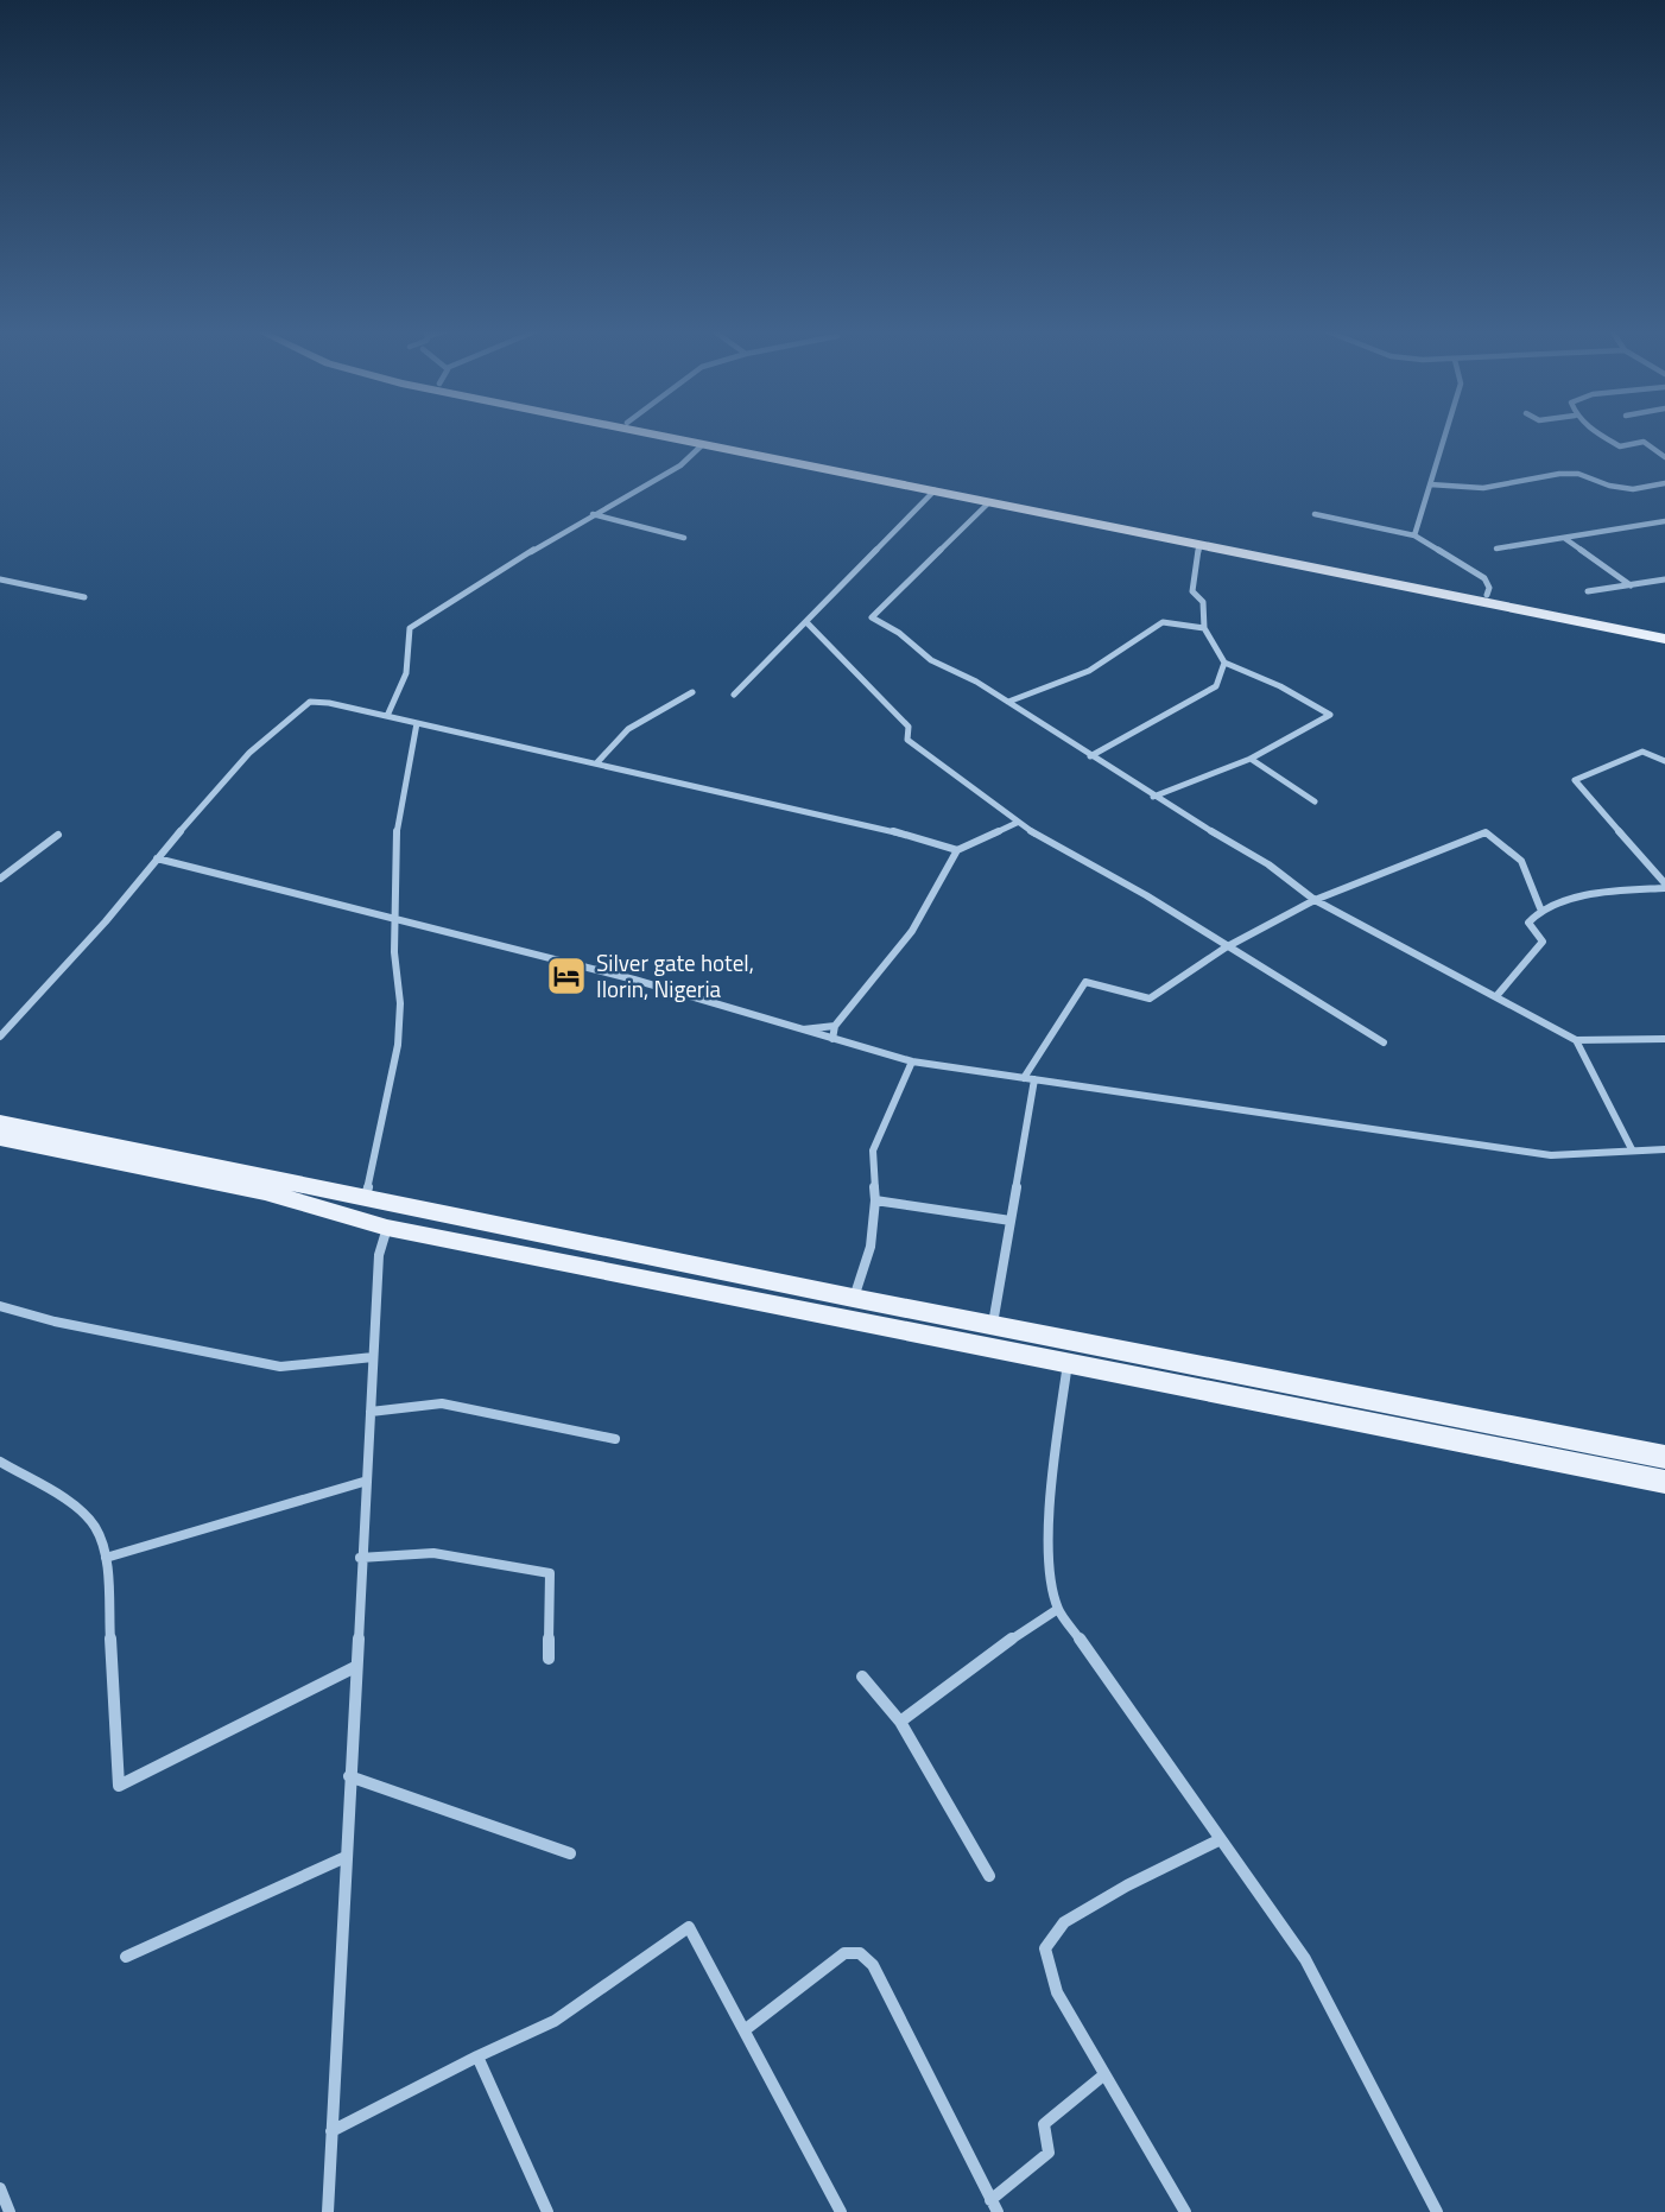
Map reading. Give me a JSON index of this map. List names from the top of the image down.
{
  "places": {
    "hotel": ["Silver gate hotel, Ilorin, Nigeria"]
  }
}
